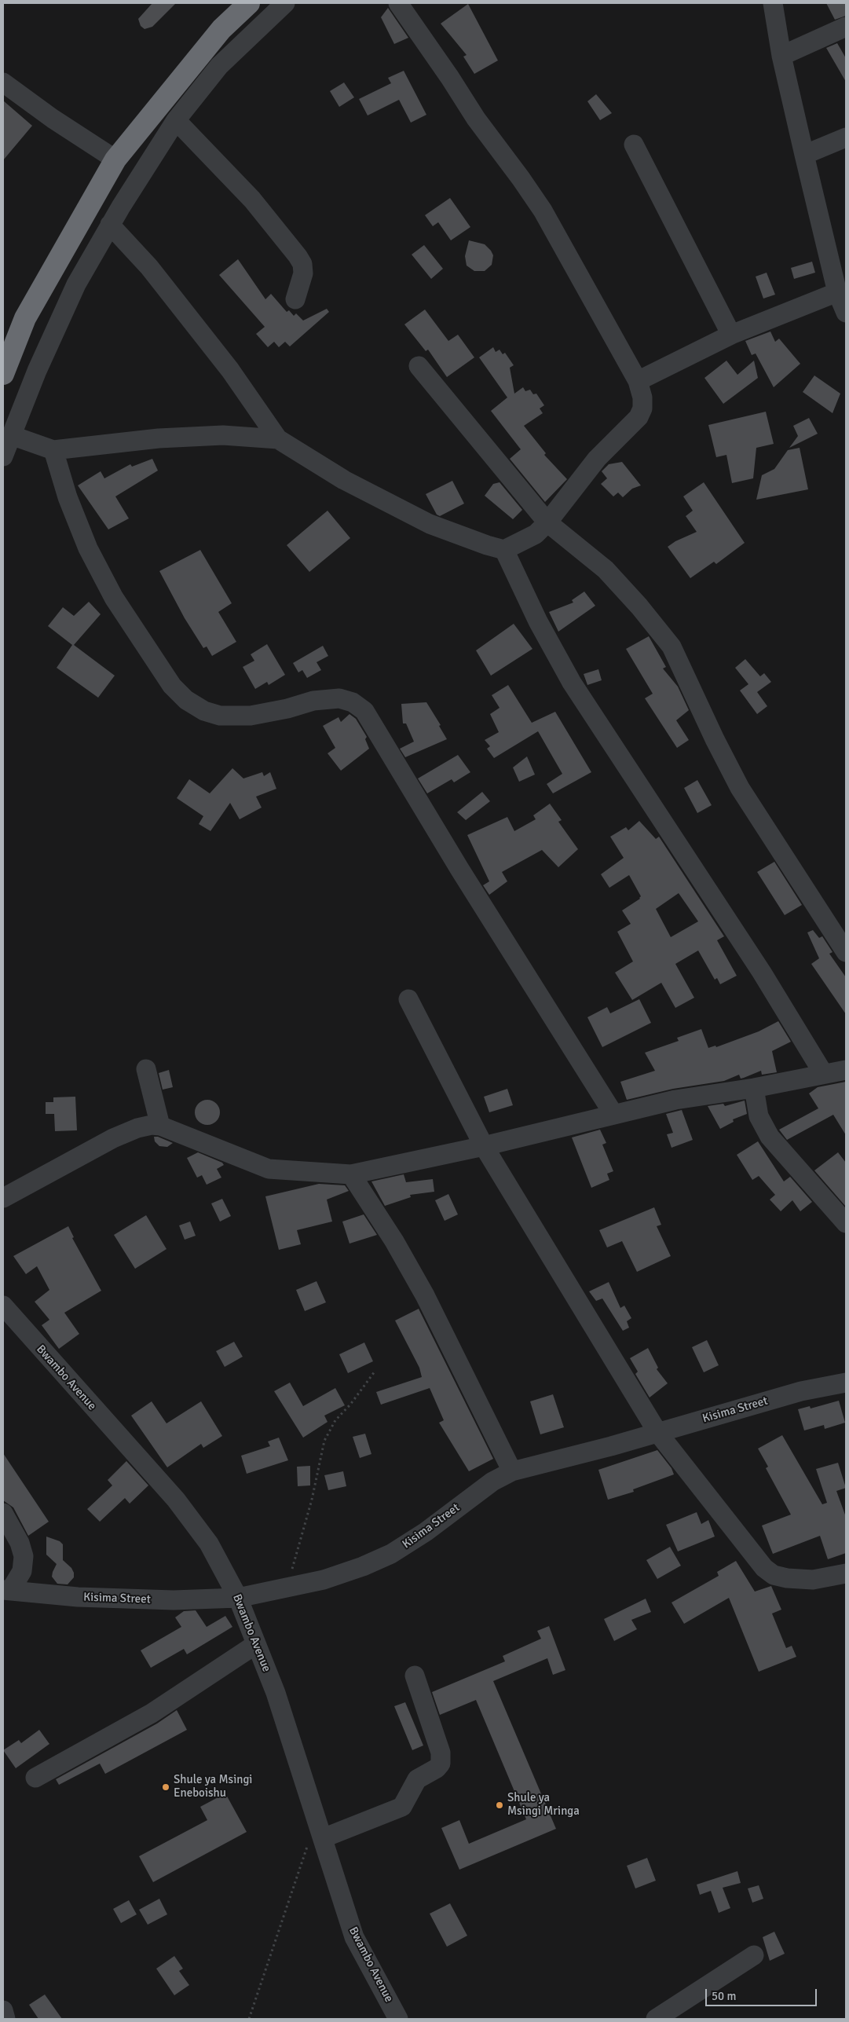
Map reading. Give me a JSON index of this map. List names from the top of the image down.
{
  "streets": {
    "street": ["Bwambo Avenue", "Kisima Street"]
  },
  "crossings": [
    ["Bwambo Avenue", "Kisima Street"]
  ],
  "places": ["Shule ya Msingi Eneboishu", "Shule ya Msingi Mringa"],
  "scale_bar": "50 m"
}
